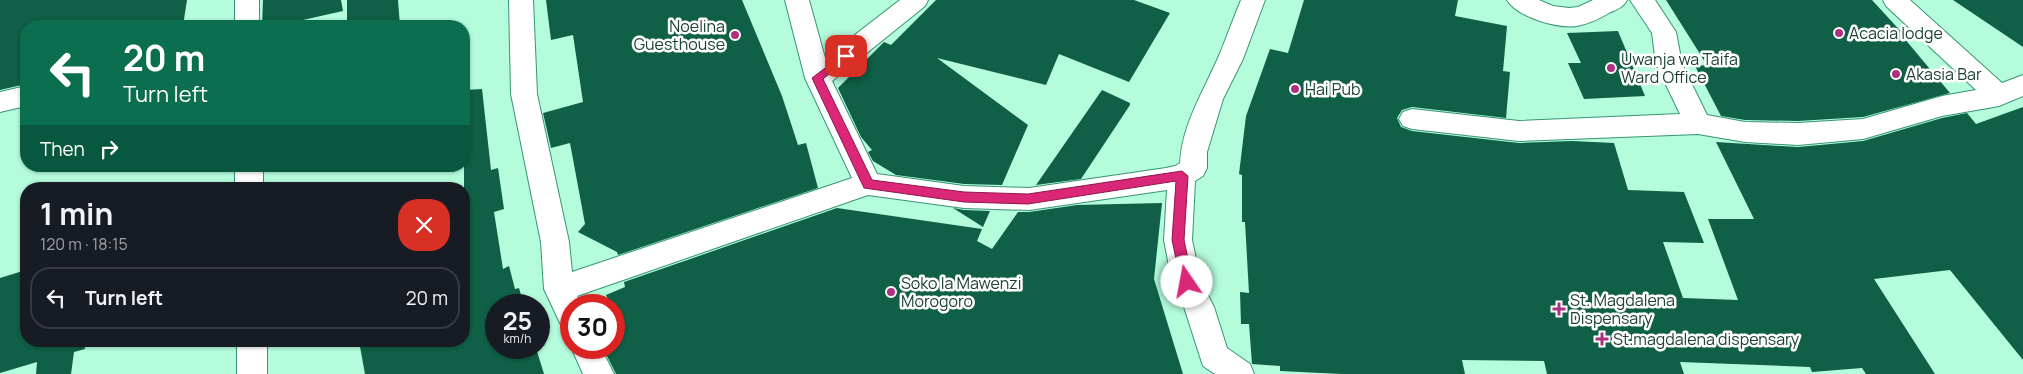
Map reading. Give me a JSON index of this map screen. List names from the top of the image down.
{
  "places": {
    "other": [
      "Acacia lodge",
      "Noelina Guesthouse",
      "Uwanja wa Taifa Ward Office",
      "Akasia Bar",
      "Hai Pub",
      "Soko la Mawenzi Morogoro"
    ],
    "health": ["St. Magdalena Dispensary", "St.magdalena dispensary"]
  },
  "page": {
    "turn": ["20 m", "Turn left"],
    "then": "Then",
    "heading": ["1 min", "120 m · 18:15"],
    "list": [
      {
        "name": "Turn left",
        "value": "20 m"
      }
    ],
    "speed": "25 km/h",
    "limit": "30"
  }
}
